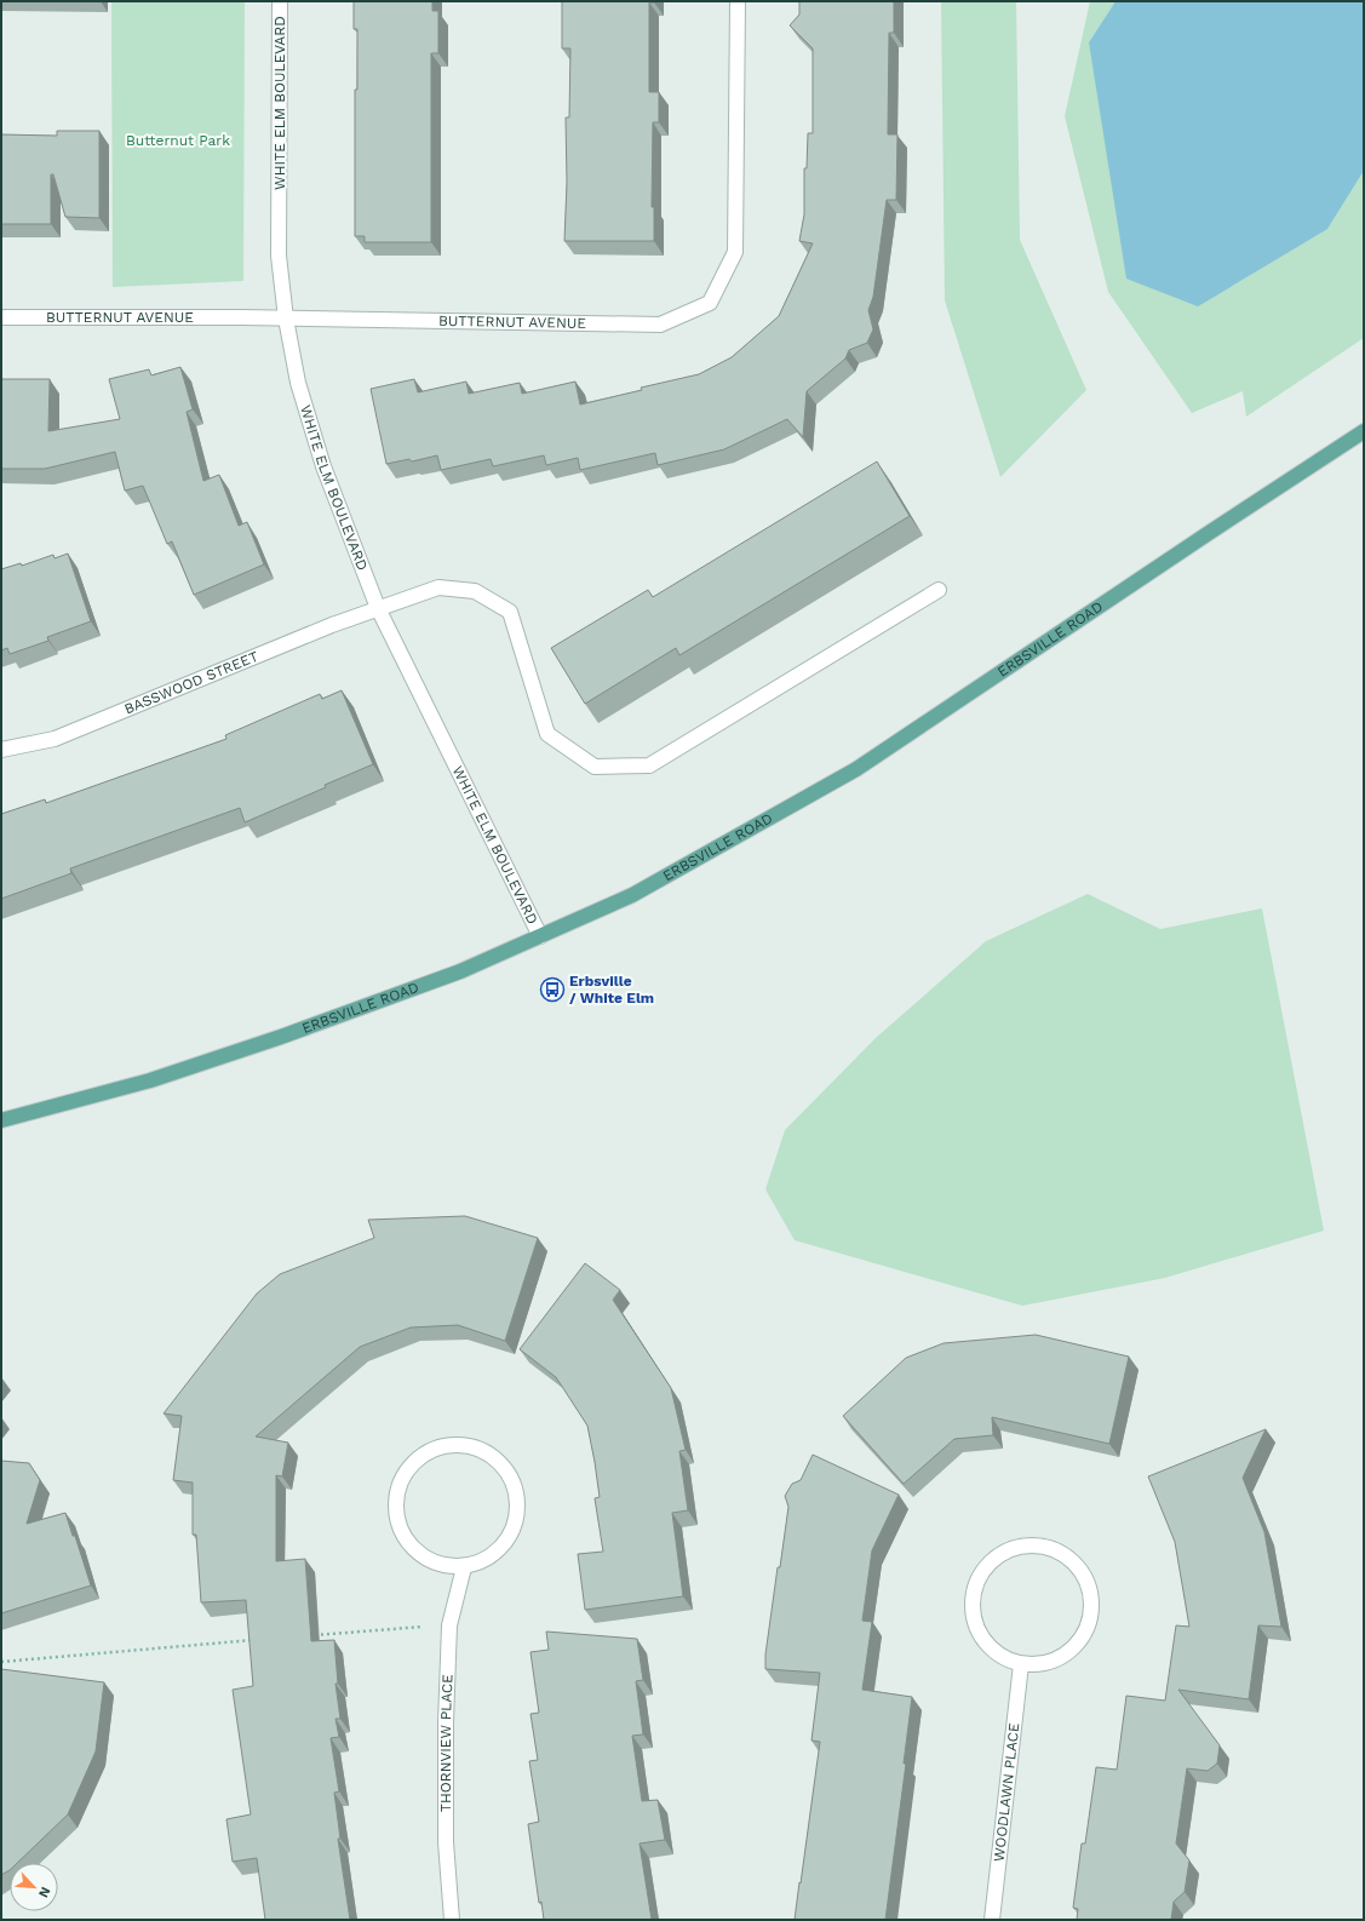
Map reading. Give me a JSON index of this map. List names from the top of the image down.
{
  "streets": {
    "main road": ["ERBSVILLE ROAD"],
    "street": [
      "WHITE ELM BOULEVARD",
      "BUTTERNUT AVENUE",
      "BASSWOOD STREET",
      "THORNVIEW PLACE",
      "WOODLAWN PLACE"
    ]
  },
  "crossings": [
    ["WHITE ELM BOULEVARD", "BUTTERNUT AVENUE"],
    ["WHITE ELM BOULEVARD", "ERBSVILLE ROAD"],
    ["WHITE ELM BOULEVARD", "BASSWOOD STREET"]
  ],
  "parks": ["Butternut Park"],
  "places": {
    "bus stop": ["Erbsville / White Elm"]
  },
  "north": "bottom right"
}
